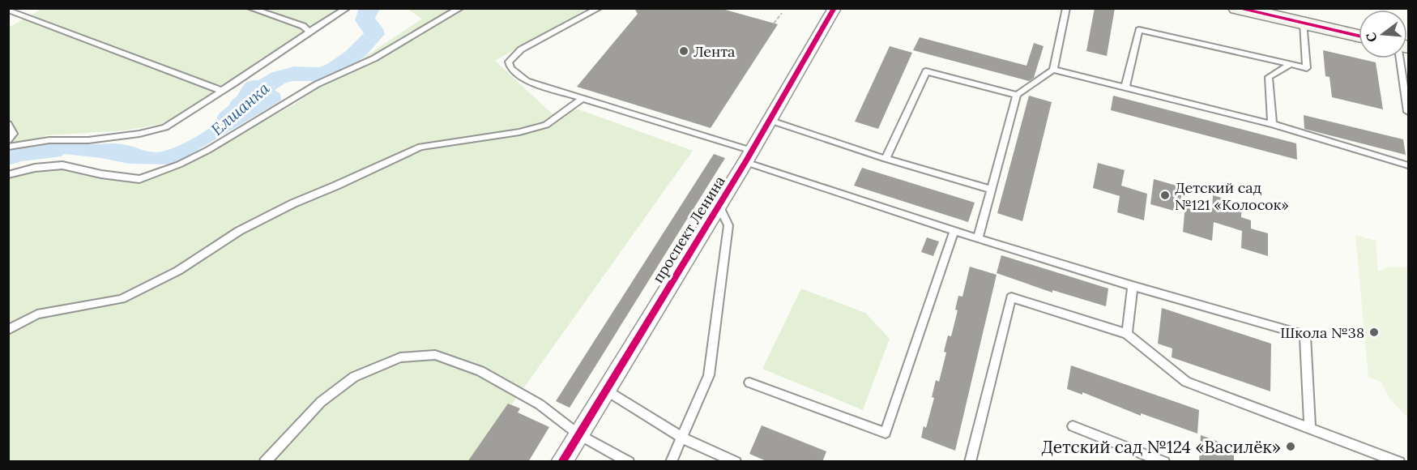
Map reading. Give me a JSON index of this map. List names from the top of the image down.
{
  "streets": {
    "street": ["проспект Ленина"]
  },
  "water": ["Елшанка"],
  "places": [
    "Лента",
    "Детский сад №121 «Колосок»",
    "Школа №38",
    "Детский сад №124 «Василёк»"
  ],
  "north": "left"
}
